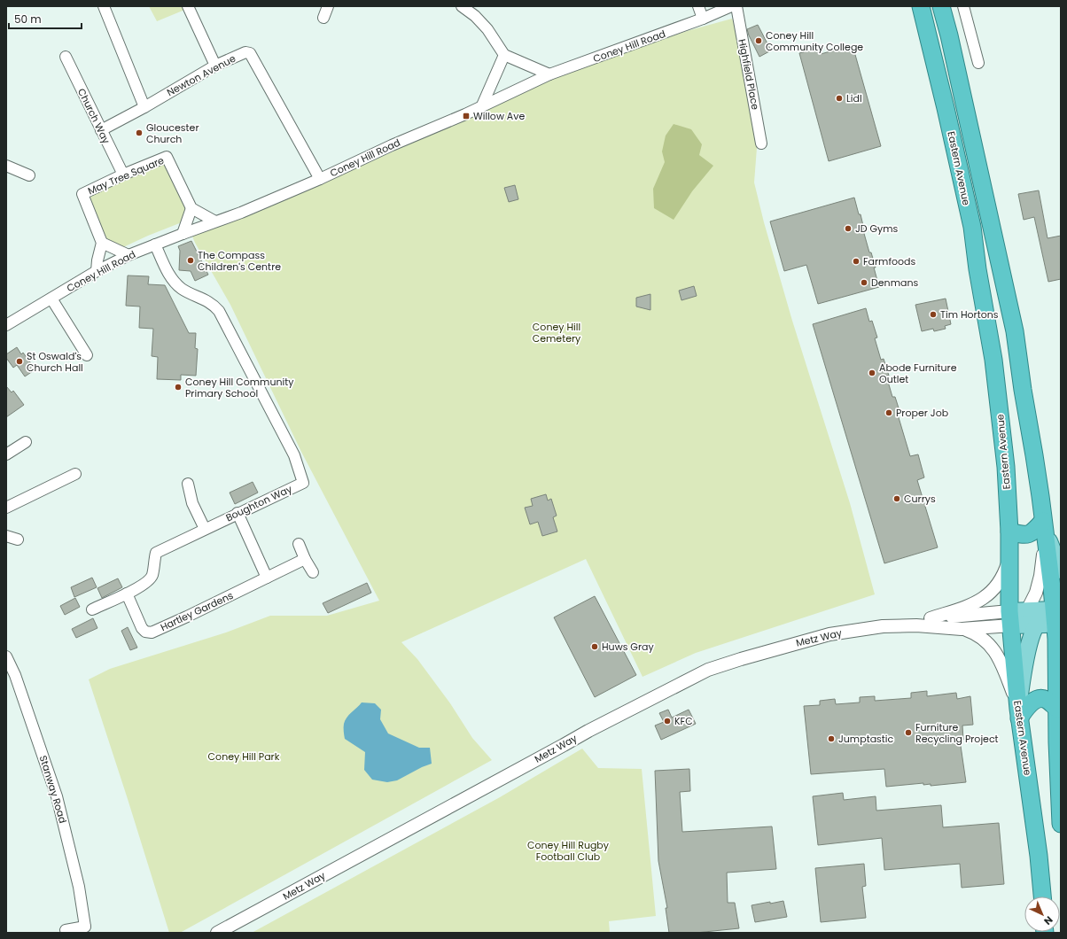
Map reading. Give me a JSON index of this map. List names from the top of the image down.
{
  "streets": {
    "highway": ["Eastern Avenue"],
    "main road": ["Metz Way"],
    "street": [
      "Coney Hill Road",
      "Highfield Place",
      "Newton Avenue",
      "Church Way",
      "May Tree Square",
      "Boughton Way",
      "Hartley Gardens",
      "Stanway Road"
    ]
  },
  "crossings": [
    ["Coney Hill Road", "Newton Avenue"],
    ["Coney Hill Road", "Boughton Way"],
    ["Newton Avenue", "Church Way"],
    ["Church Way", "May Tree Square"],
    ["Eastern Avenue", "Metz Way"],
    ["Boughton Way", "Hartley Gardens"]
  ],
  "parks": ["Coney Hill Cemetery", "Coney Hill Park", "Coney Hill Rugby Football Club"],
  "places": {
    "other": [
      "Coney Hill Community College",
      "Lidl",
      "Gloucester Church",
      "JD Gyms",
      "The Compass Children's Centre",
      "Farmfoods",
      "Denmans",
      "Tim Hortons",
      "St Oswald's Church Hall",
      "Abode Furniture Outlet",
      "Coney Hill Community Primary School",
      "Proper Job",
      "Currys",
      "Huws Gray",
      "KFC",
      "Furniture Recycling Project",
      "Jumptastic"
    ],
    "transit": ["Willow Ave"]
  },
  "scale_bar": "50 m",
  "north": "bottom right"
}
